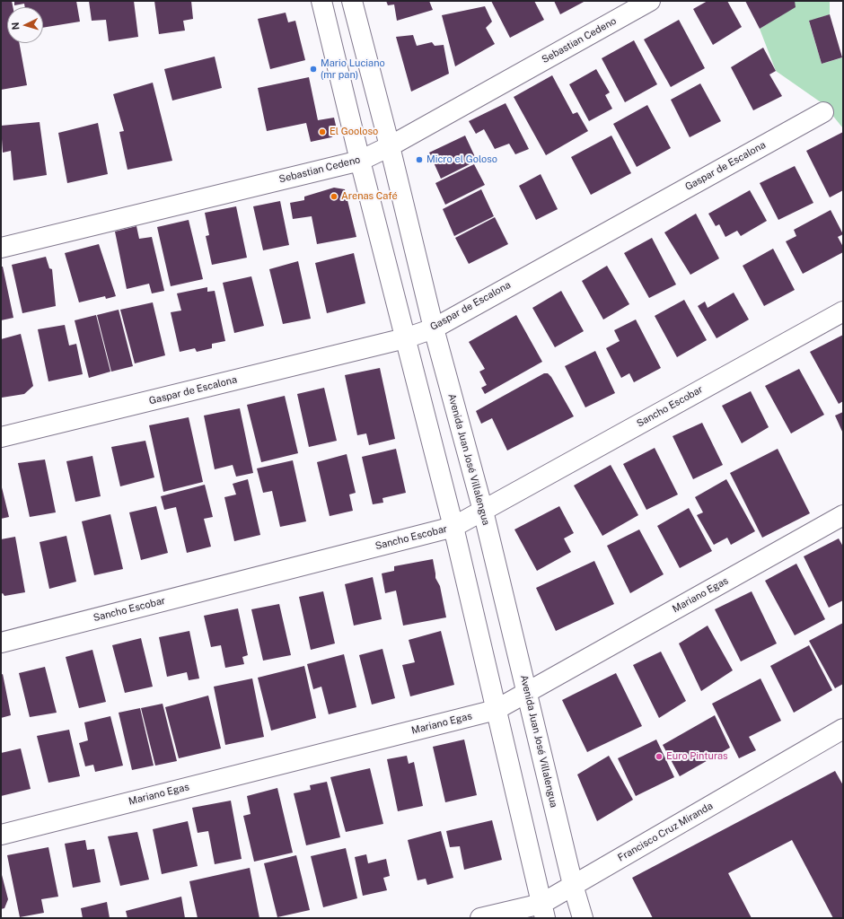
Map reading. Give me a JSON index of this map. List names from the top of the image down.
{
  "streets": {
    "street": [
      "Sebastian Cedeno",
      "Gaspar de Escalona",
      "Sancho Escobar",
      "Avenida Juan José Villalengua",
      "Mariano Egas",
      "Francisco Cruz Miranda"
    ]
  },
  "crossings": [
    ["Sebastian Cedeno", "Avenida Juan José Villalengua"],
    ["Gaspar de Escalona", "Avenida Juan José Villalengua"],
    ["Sancho Escobar", "Avenida Juan José Villalengua"],
    ["Avenida Juan José Villalengua", "Mariano Egas"],
    ["Avenida Juan José Villalengua", "Francisco Cruz Miranda"]
  ],
  "places": [
    "Mario Luciano (mr pan)",
    "El Gooloso",
    "Micro el Goloso",
    "Arenas Café",
    "Euro Pinturas"
  ],
  "north": "left"
}
